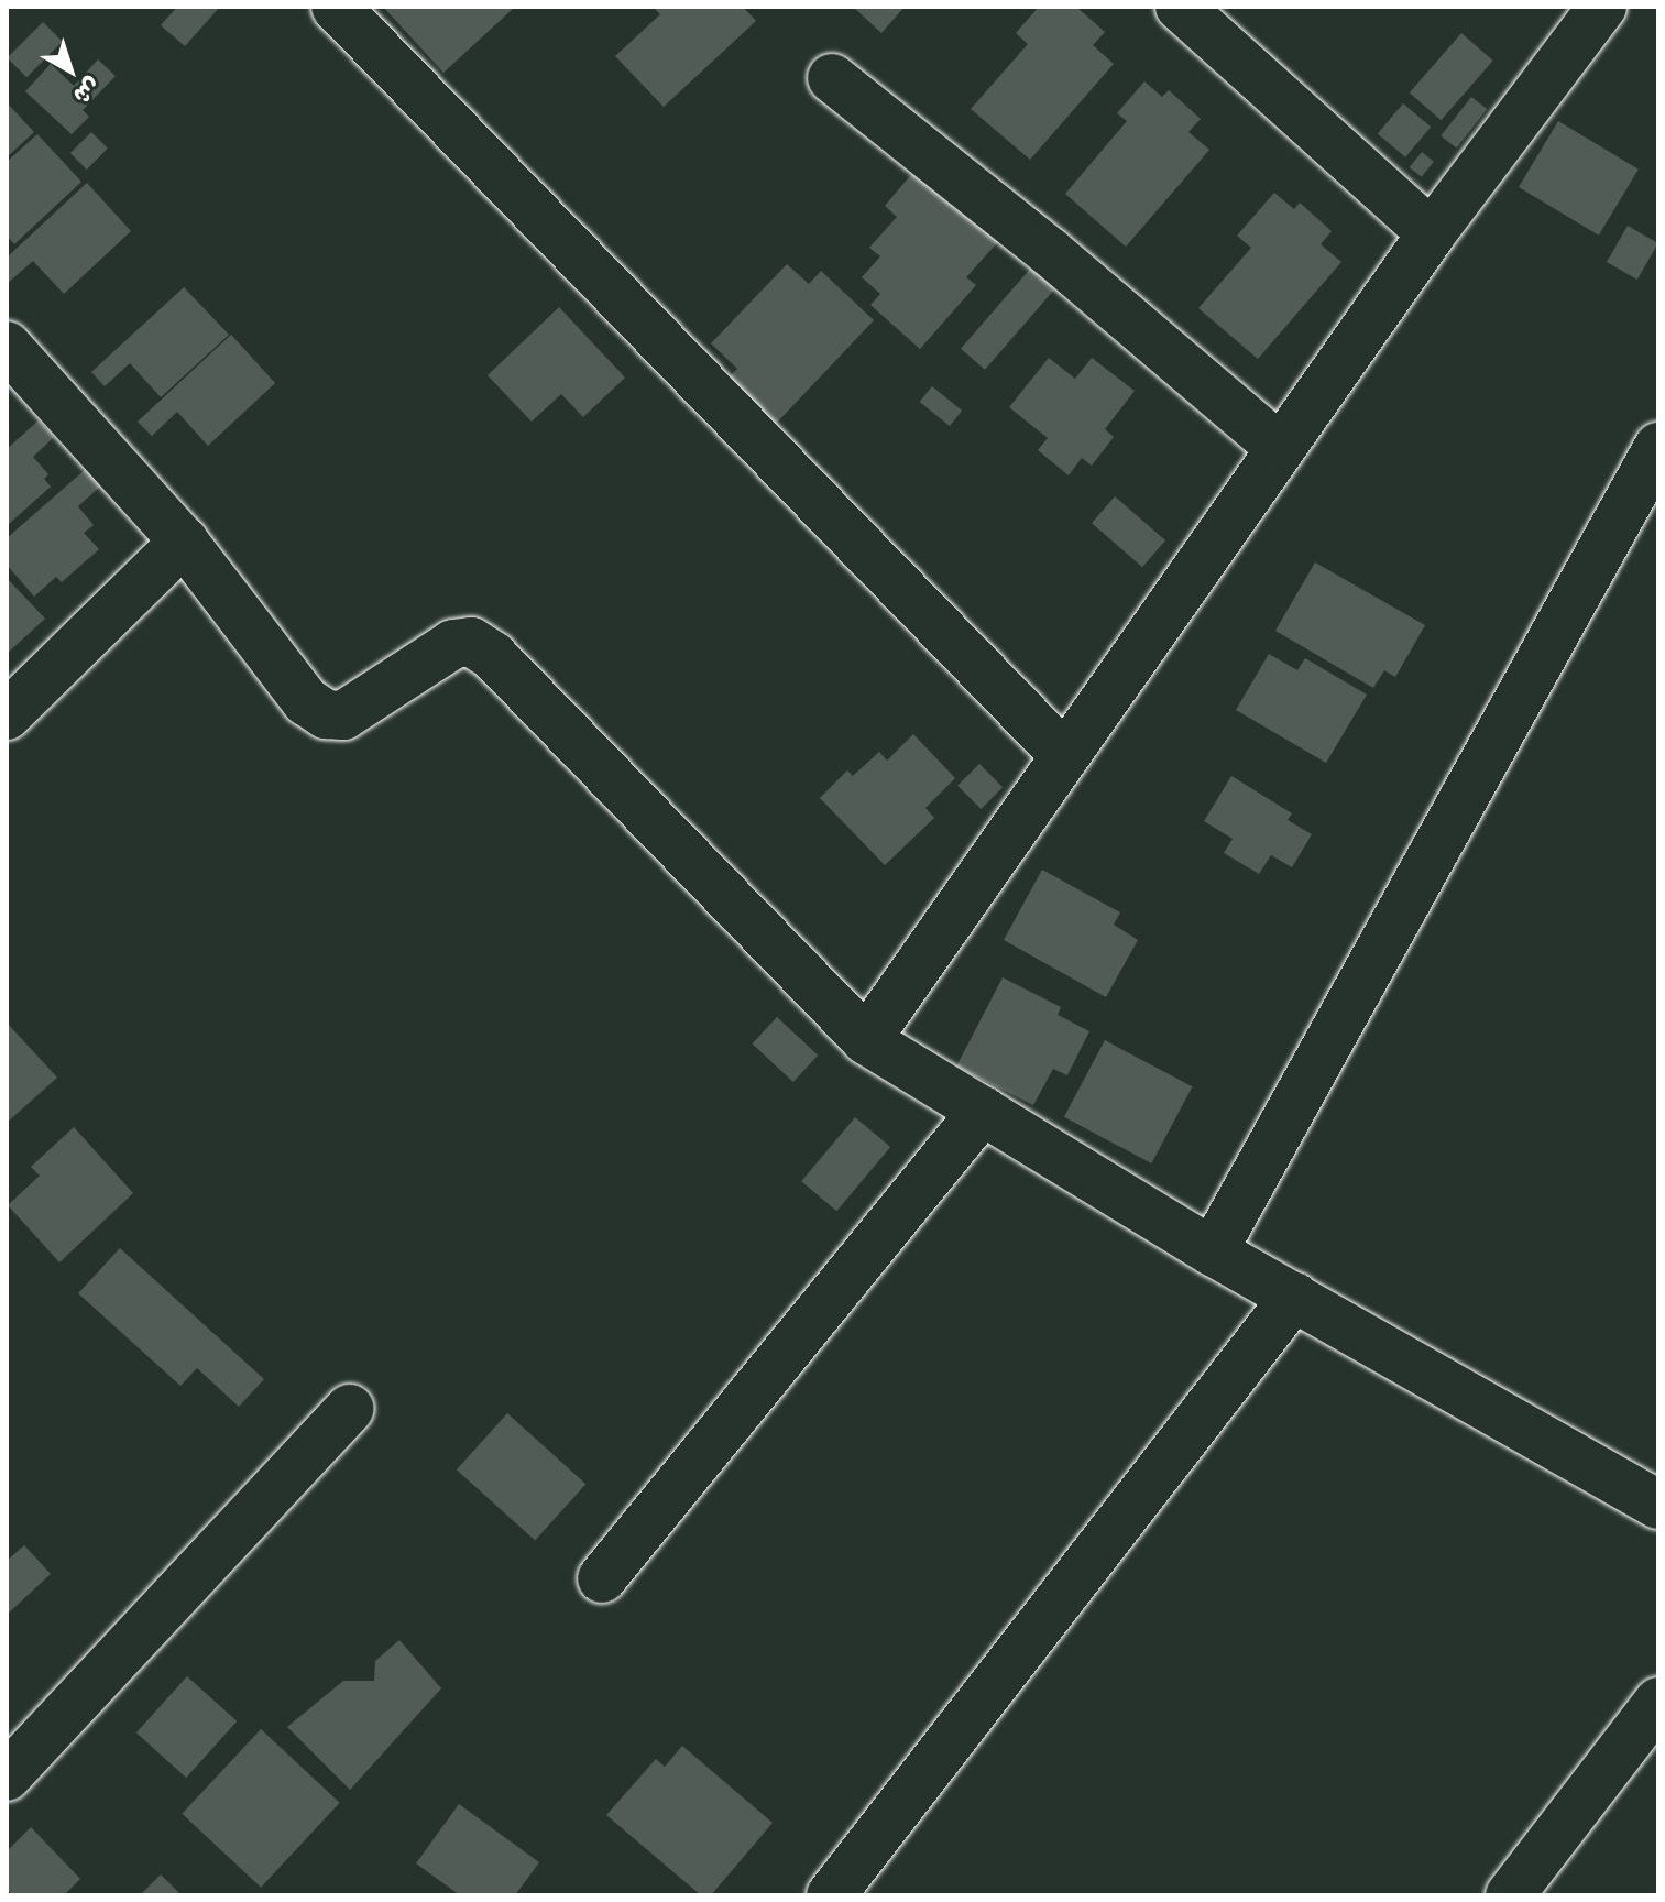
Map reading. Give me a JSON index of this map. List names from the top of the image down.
{
  "north": "bottom right"
}
